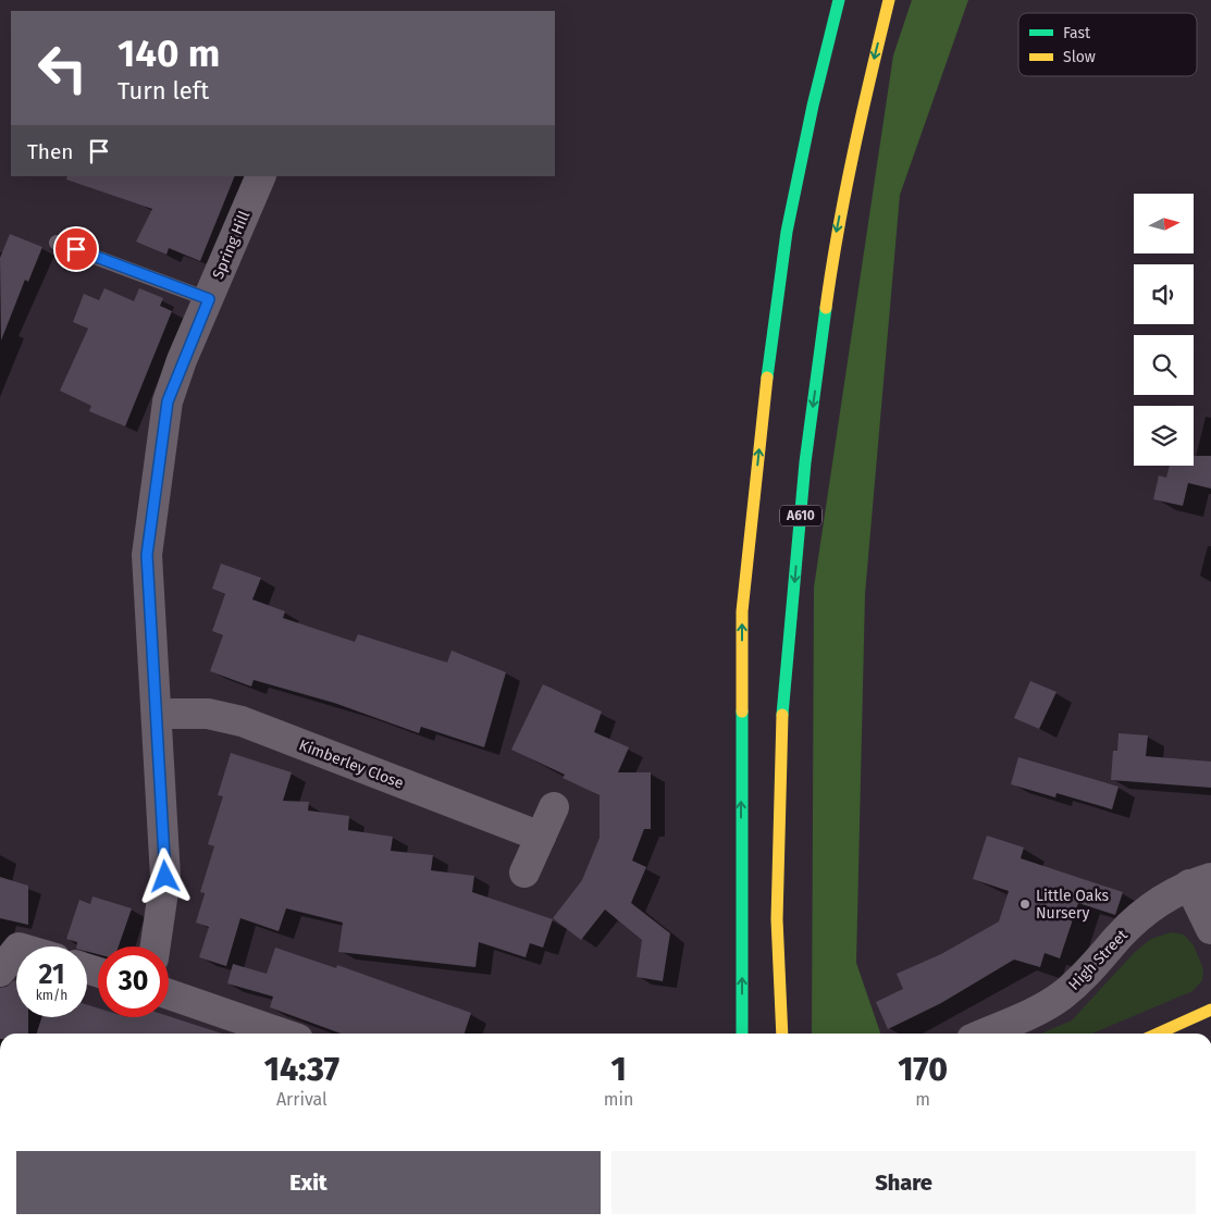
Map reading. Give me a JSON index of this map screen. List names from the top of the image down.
{
  "streets": {
    "main road": ["A610"],
    "street": ["Spring Hill", "Kimberley Close", "High Street"]
  },
  "crossings": [
    ["Spring Hill", "Kimberley Close"]
  ],
  "places": ["Little Oaks Nursery"],
  "legend": ["Fast", "Slow"],
  "north": "right",
  "page": {
    "turn": ["140 m", "Turn left"],
    "then": "Then",
    "speed": "21 km/h",
    "limit": "30",
    "eta": [
      "14:37",
      "Arrival",
      "1",
      "min",
      "170",
      "m"
    ],
    "buttons": ["Exit", "Share"]
  }
}
